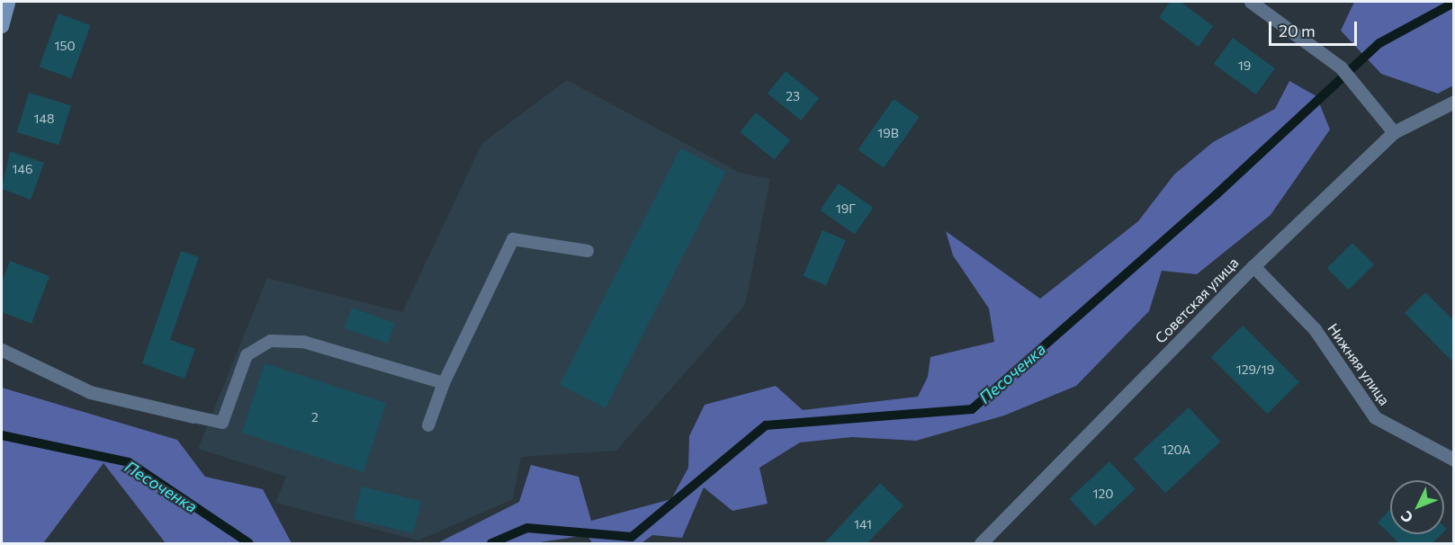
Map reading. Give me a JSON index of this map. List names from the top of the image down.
{
  "streets": {
    "street": ["Советская улица", "Нижняя улица"]
  },
  "crossings": [
    ["Советская улица", "Нижняя улица"]
  ],
  "water": ["Песоченка"],
  "house_numbers": [
    "150",
    "19",
    "23",
    "148",
    "19В",
    "146",
    "19Г",
    "129/19",
    "2",
    "120А",
    "120",
    "141"
  ],
  "scale_bar": "20 m",
  "north": "bottom left"
}
